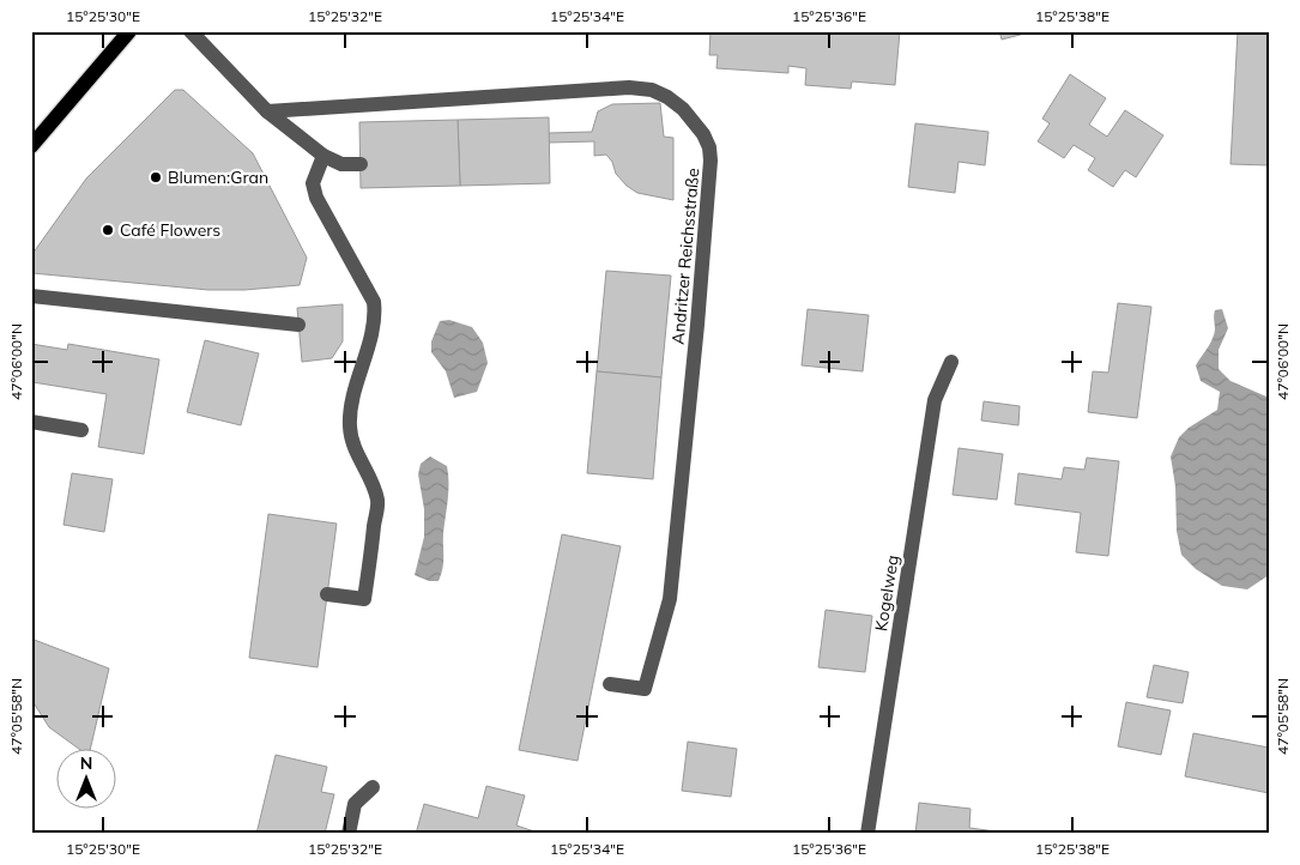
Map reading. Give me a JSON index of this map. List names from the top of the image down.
{
  "streets": {
    "street": ["Andritzer Reichsstraße", "Kogelweg"]
  },
  "places": ["Blumen:Gran", "Café Flowers"],
  "north": "top",
  "coordinates": [
    "15°25'30\"E",
    "15°25'32\"E",
    "15°25'34\"E",
    "15°25'36\"E",
    "15°25'38\"E",
    "47°06'00\"N",
    "47°05'58\"N"
  ]
}
